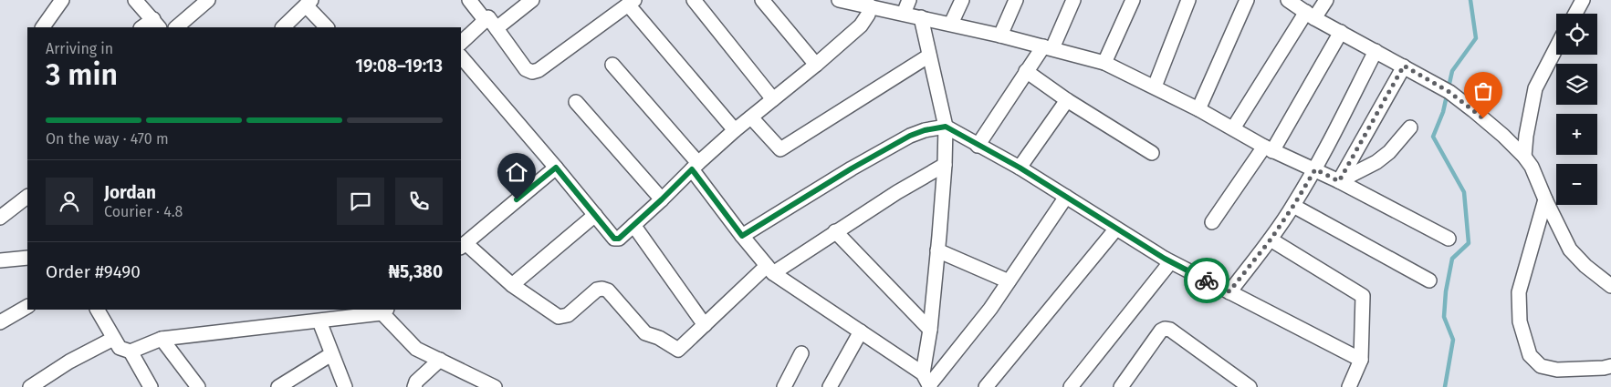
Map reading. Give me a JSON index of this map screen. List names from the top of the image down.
{
  "page": {
    "map_buttons": ["+", "−"],
    "heading": ["3 min", "Arriving in", "19:08–19:13"],
    "panel": [
      "Jordan",
      "Courier · 4.8",
      "Order #9490",
      "₦5,380"
    ],
    "bar": "On the way · 470 m"
  }
}
